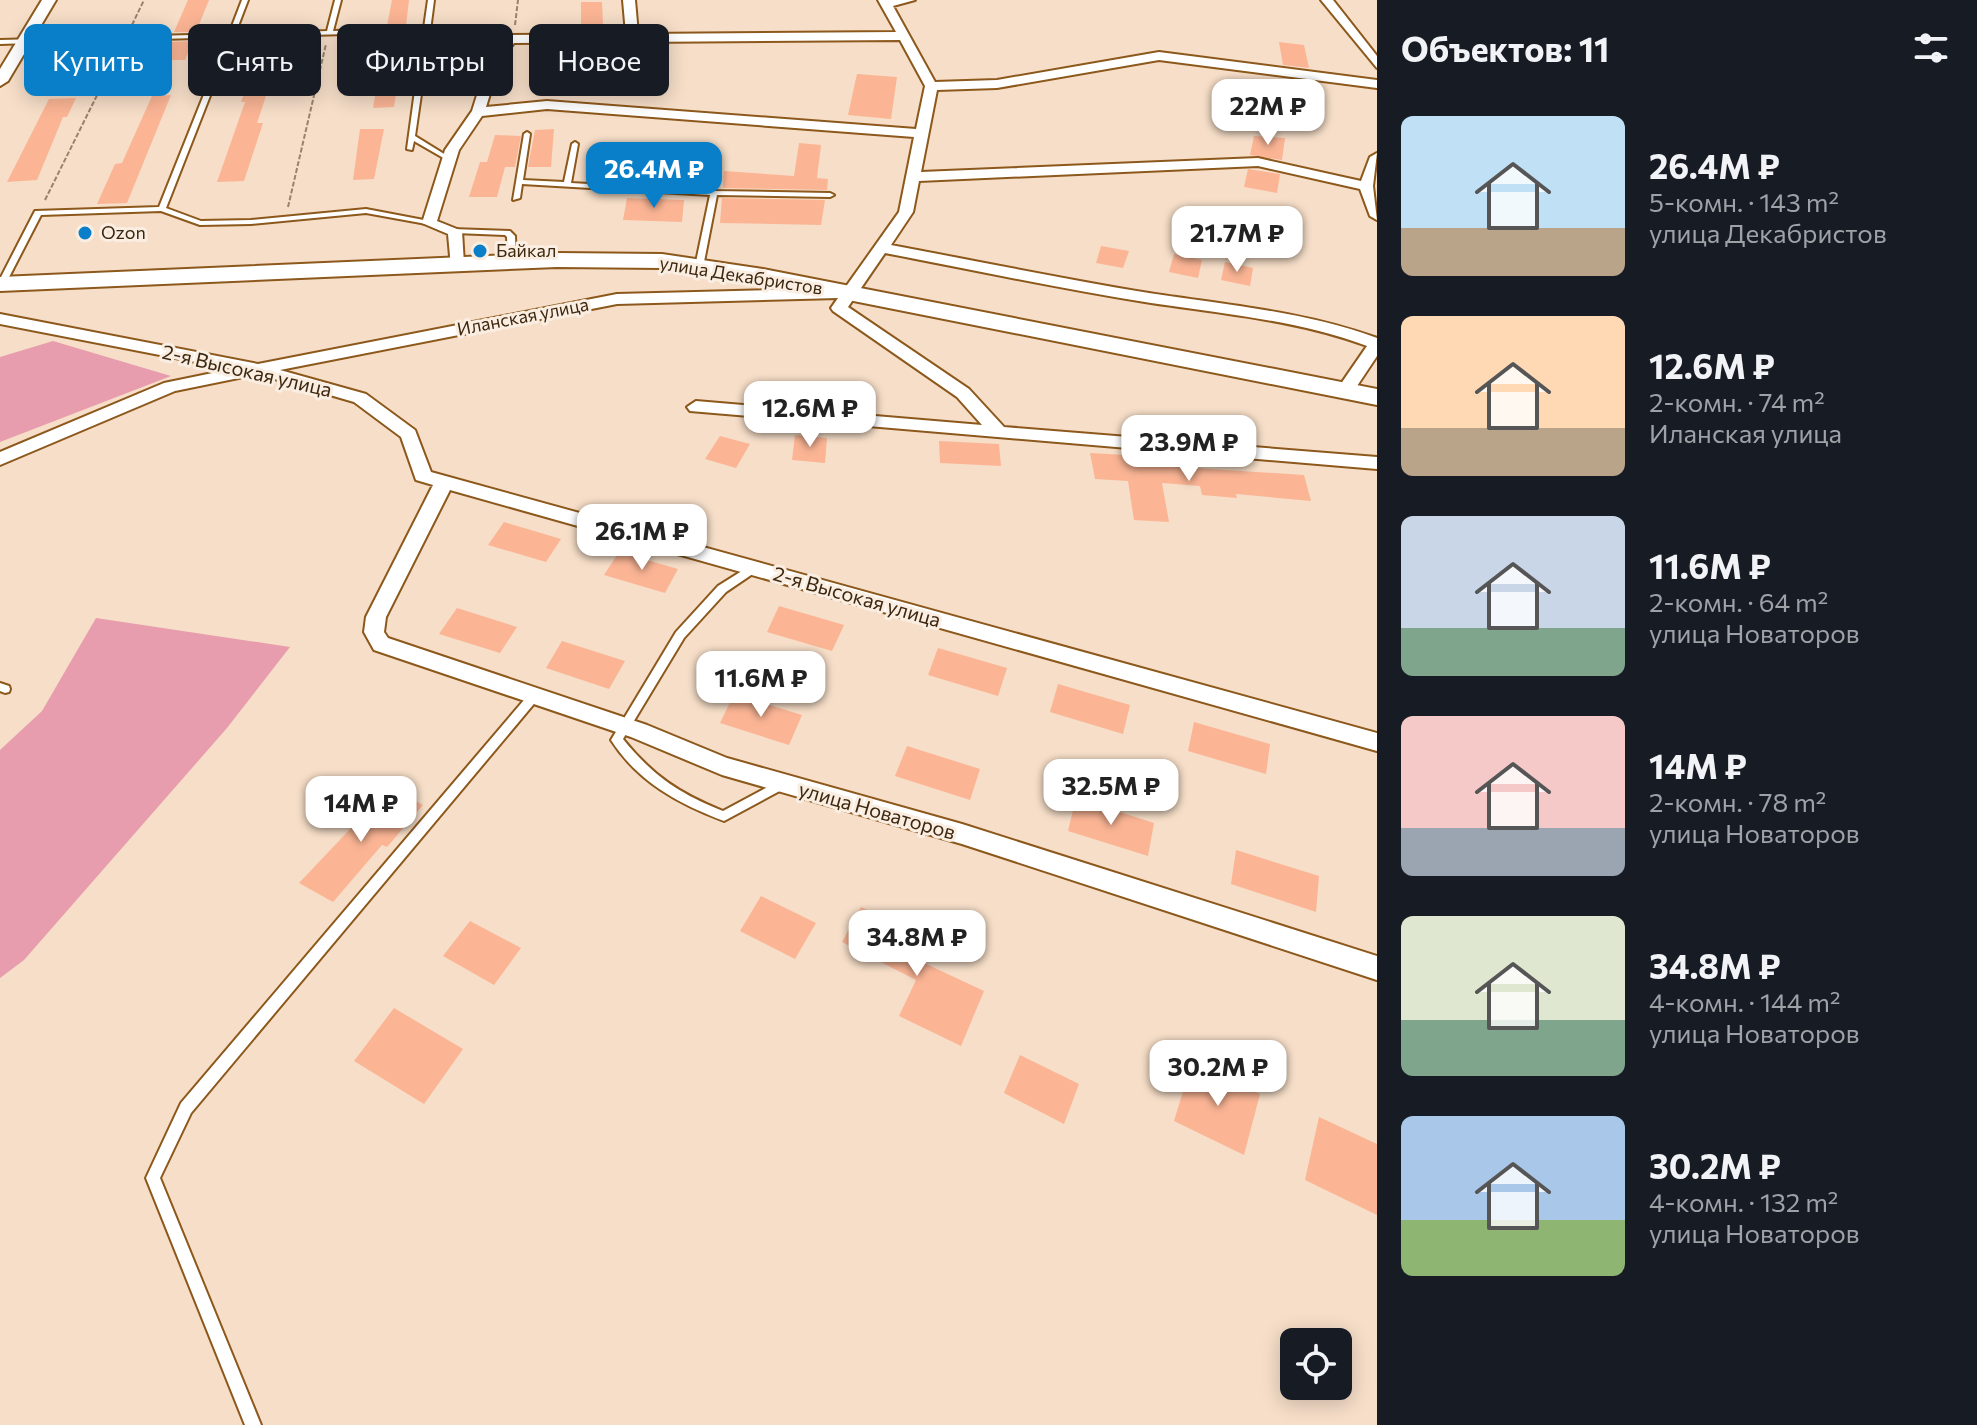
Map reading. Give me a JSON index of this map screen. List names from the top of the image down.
{
  "streets": {
    "main road": ["улица Декабристов"],
    "street": ["Иланская улица", "2-я Высокая улица", "улица Новаторов"]
  },
  "crossings": [
    ["улица Декабристов", "Иланская улица"],
    ["Иланская улица", "2-я Высокая улица"],
    ["2-я Высокая улица", "улица Новаторов"]
  ],
  "places": ["Ozon", "Байкал"],
  "page": {
    "heading": "Объектов: 11",
    "chip": [
      "Купить",
      "Снять",
      "Фильтры",
      "Новое"
    ],
    "price": [
      "22M ₽",
      "26.4M ₽",
      "21.7M ₽",
      "12.6M ₽",
      "23.9M ₽",
      "26.1M ₽",
      "11.6M ₽",
      "32.5M ₽",
      "14M ₽",
      "34.8M ₽",
      "30.2M ₽"
    ],
    "list": [
      {
        "name": "26.4M ₽",
        "note": "5-комн. · 143 m² · улица Декабристов"
      },
      {
        "name": "12.6M ₽",
        "note": "2-комн. · 74 m² · Иланская улица"
      },
      {
        "name": "11.6M ₽",
        "note": "2-комн. · 64 m² · улица Новаторов"
      },
      {
        "name": "14M ₽",
        "note": "2-комн. · 78 m² · улица Новаторов"
      },
      {
        "name": "34.8M ₽",
        "note": "4-комн. · 144 m² · улица Новаторов"
      },
      {
        "name": "30.2M ₽",
        "note": "4-комн. · 132 m² · улица Новаторов"
      }
    ]
  }
}
